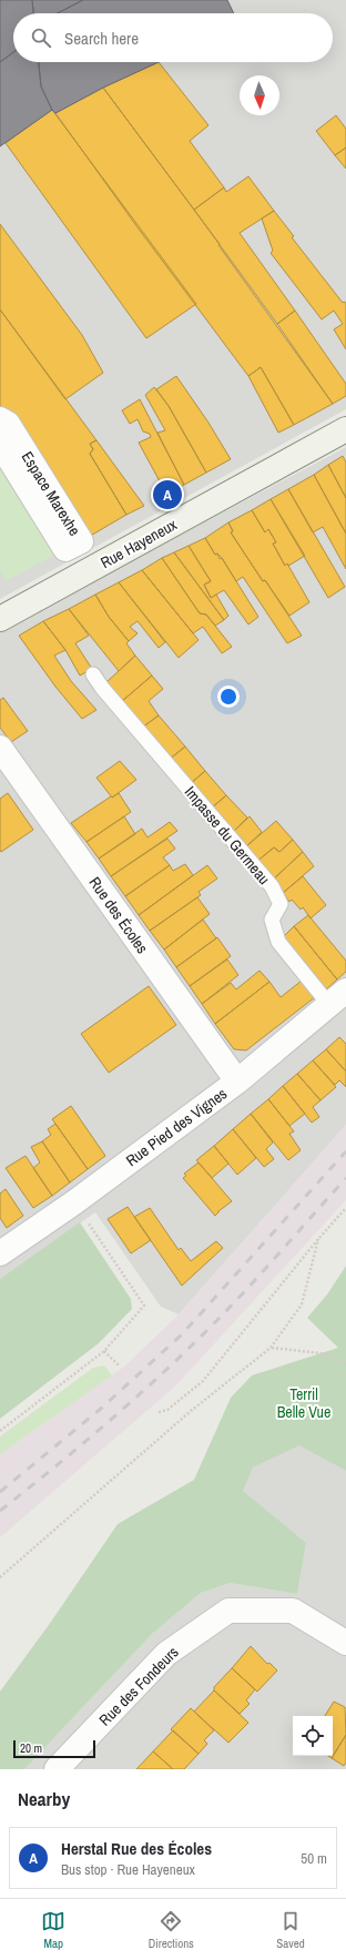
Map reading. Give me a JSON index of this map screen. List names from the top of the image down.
{
  "streets": {
    "street": [
      "Espace Marexhe",
      "Rue Hayeneux",
      "Rue des Écoles",
      "Rue Pied des Vignes",
      "Rue des Fondeurs"
    ],
    "lane": ["Impasse du Germeau"]
  },
  "crossings": [
    ["Impasse du Germeau", "Rue Pied des Vignes"],
    ["Rue des Écoles", "Rue Pied des Vignes"]
  ],
  "parks": ["Terril Belle Vue"],
  "scale_bar": "20 m",
  "north": "bottom",
  "page": {
    "search": "Search here",
    "pins": "A",
    "scale": "20 m",
    "heading": "Nearby",
    "list": [
      {
        "mark": "A",
        "name": "Herstal Rue des Écoles",
        "note": "Bus stop · Rue Hayeneux",
        "value": "50 m"
      }
    ],
    "nav": ["Map", "Directions", "Saved"]
  }
}
